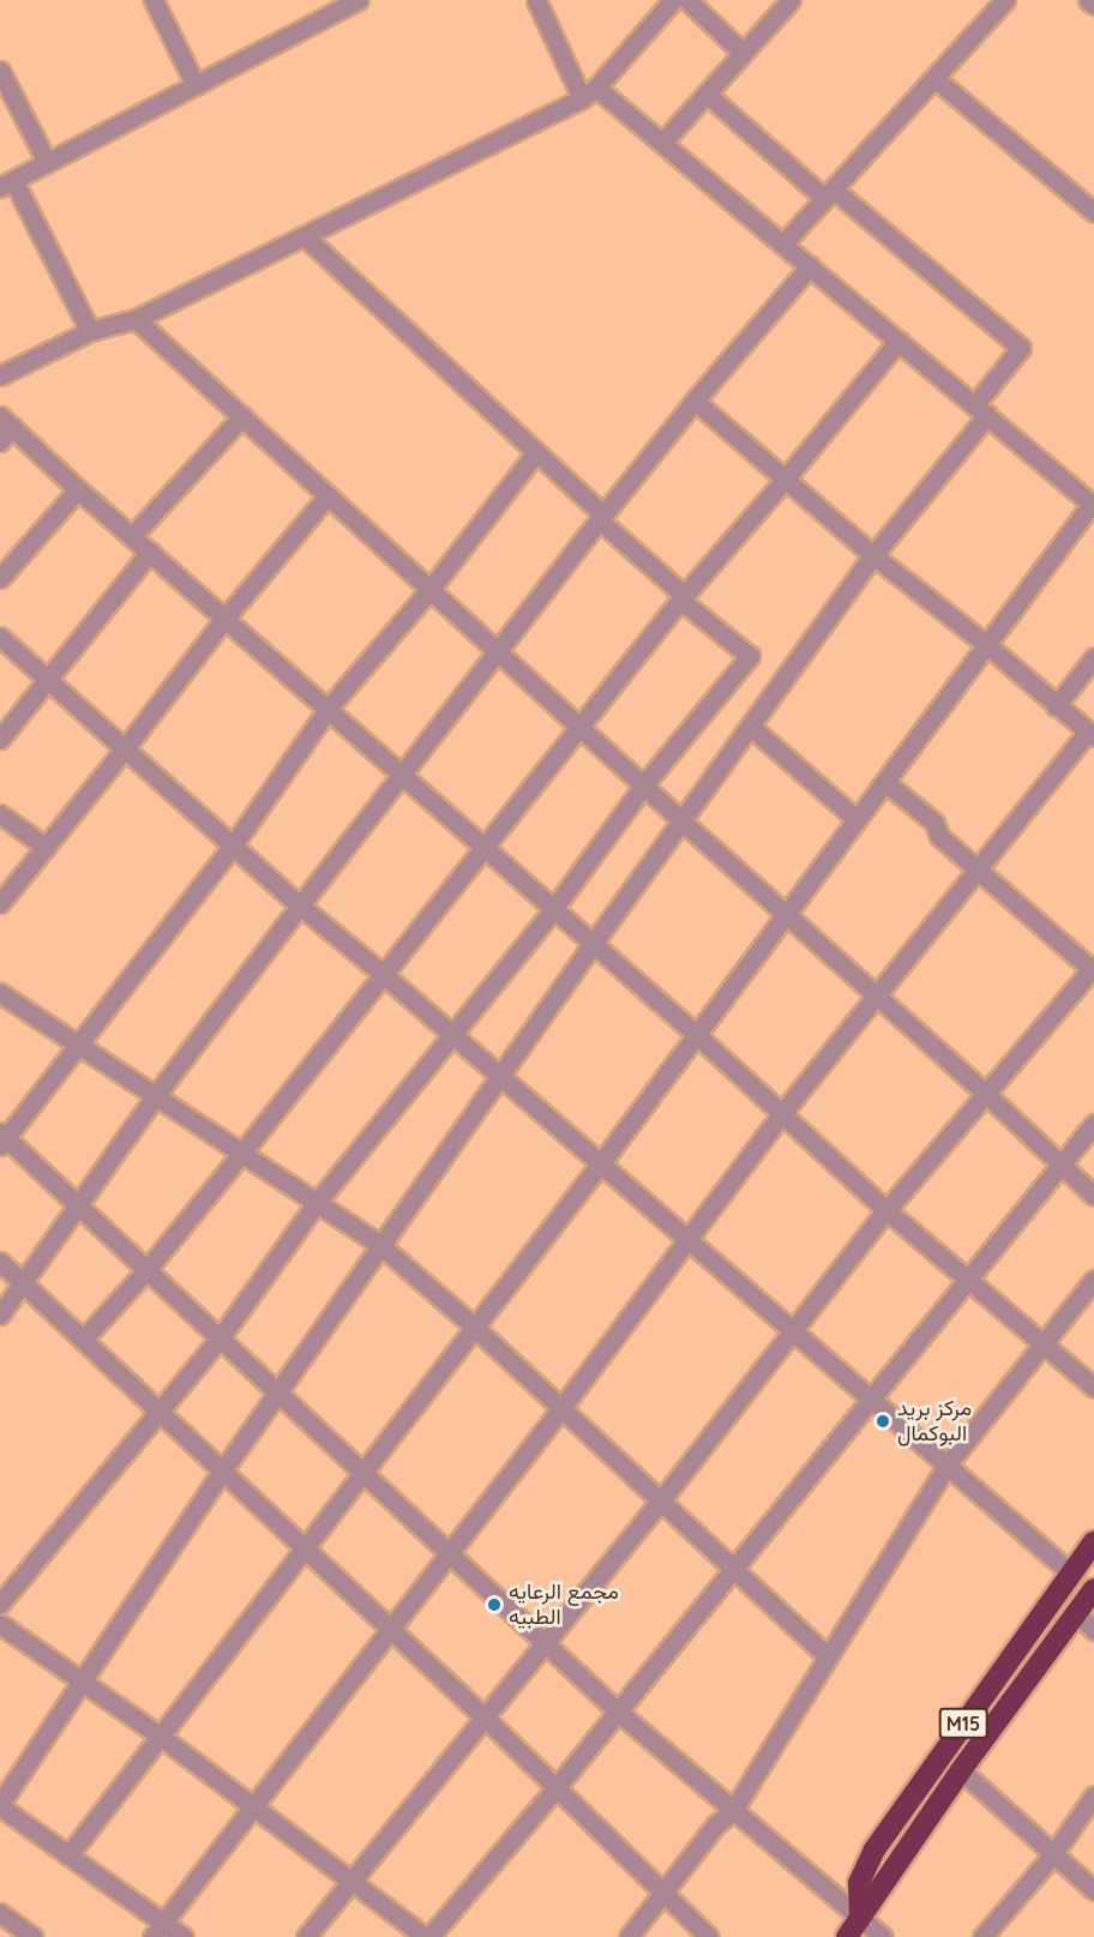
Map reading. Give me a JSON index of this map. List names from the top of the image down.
{
  "streets": {
    "highway": ["M15"]
  },
  "places": ["مركز بريد البوكمال", "مجمع الرعايه الطبيه"]
}
